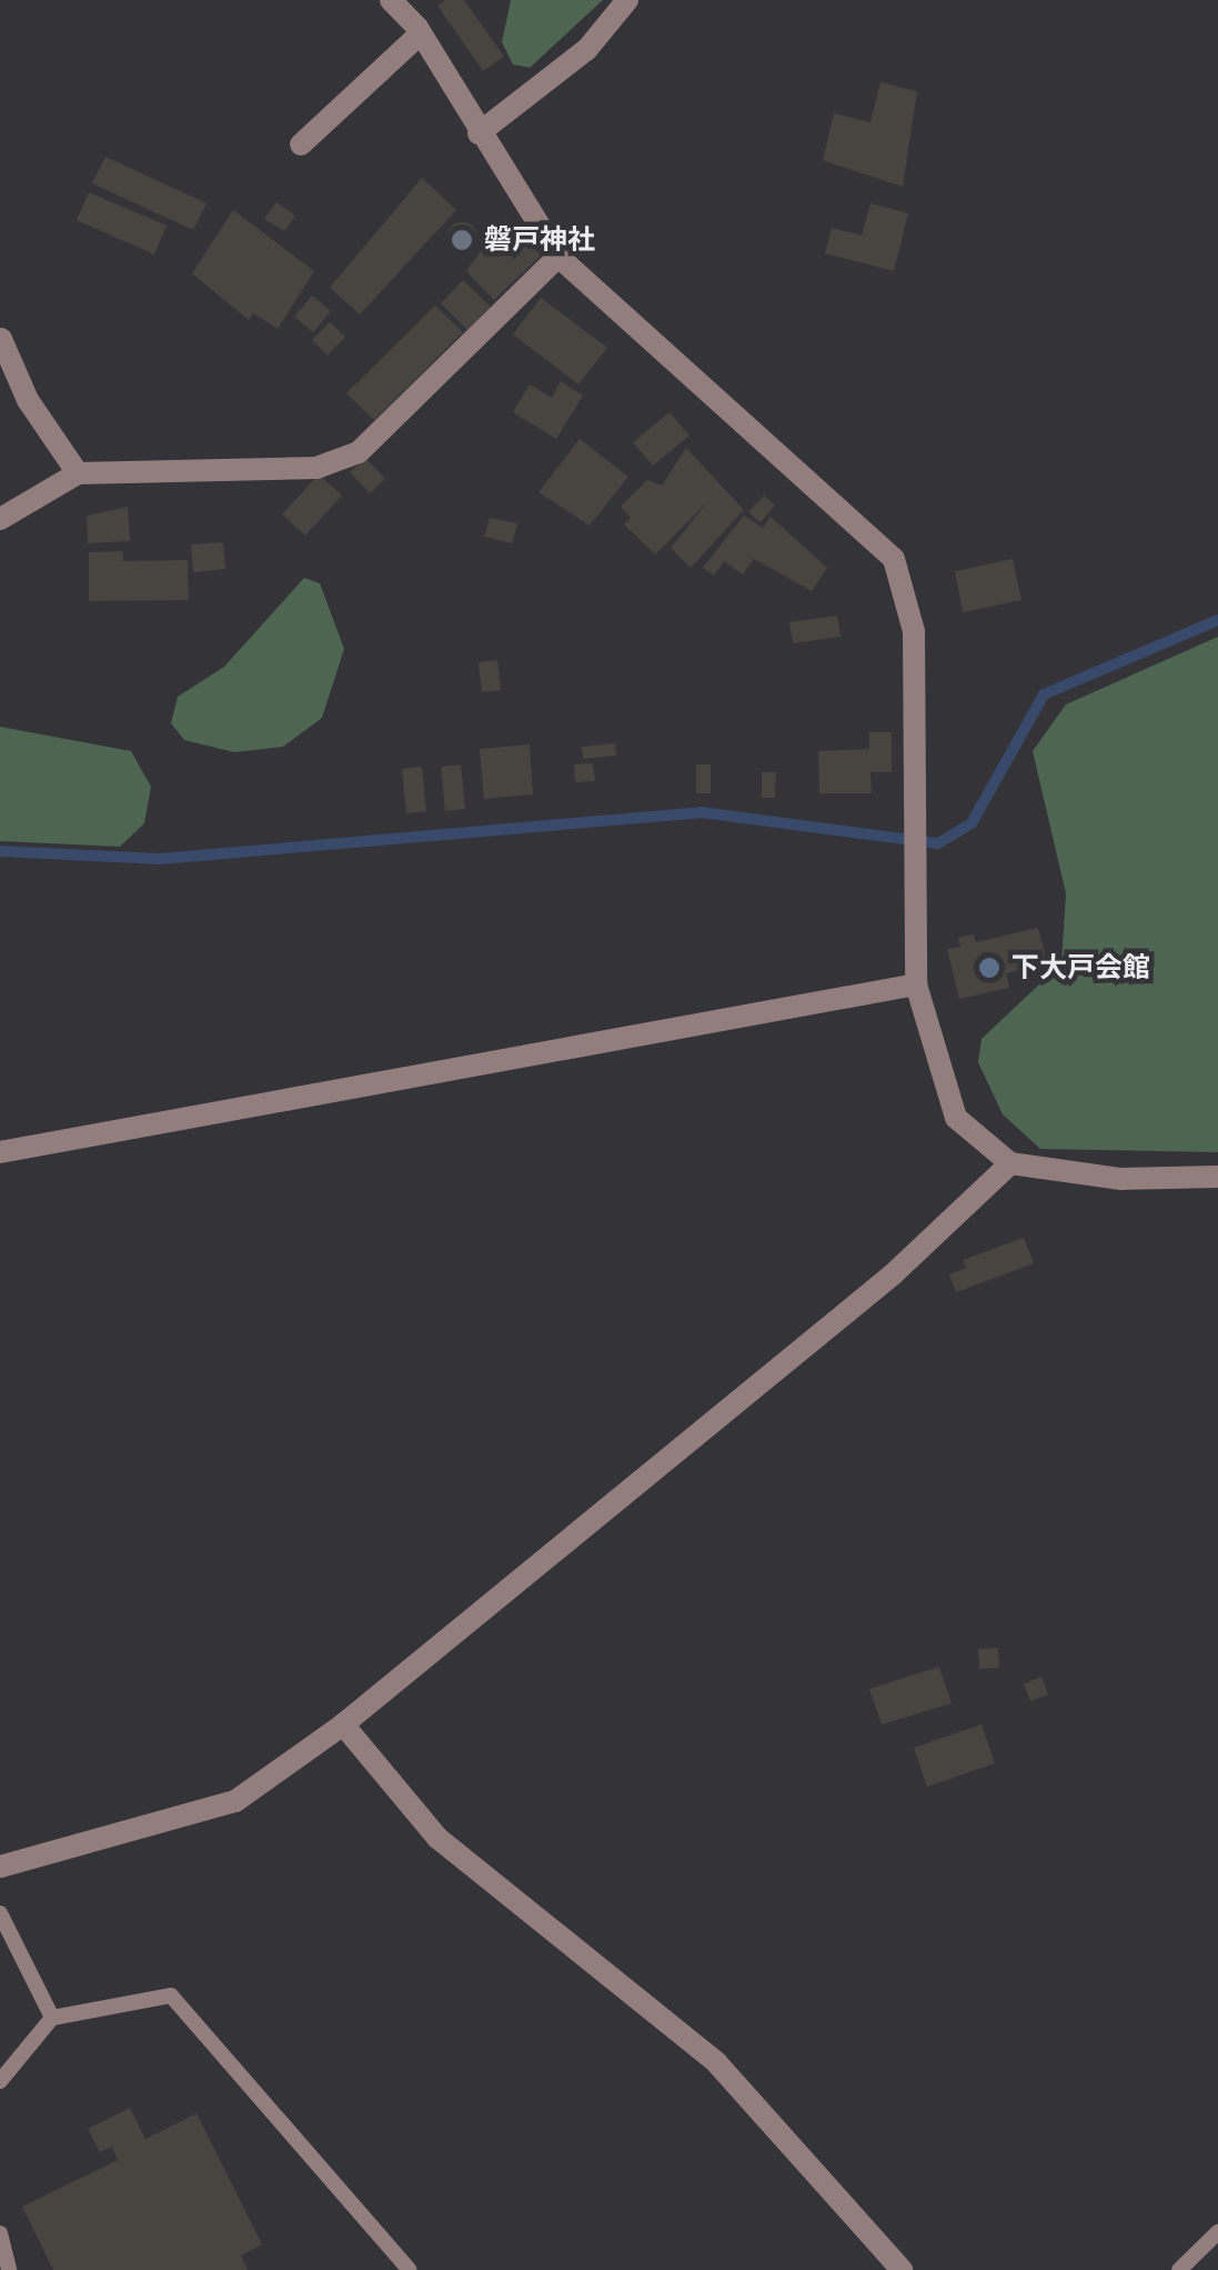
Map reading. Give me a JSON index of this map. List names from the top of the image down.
{
  "places": ["磐戸神社", "下大戸会館"]
}
